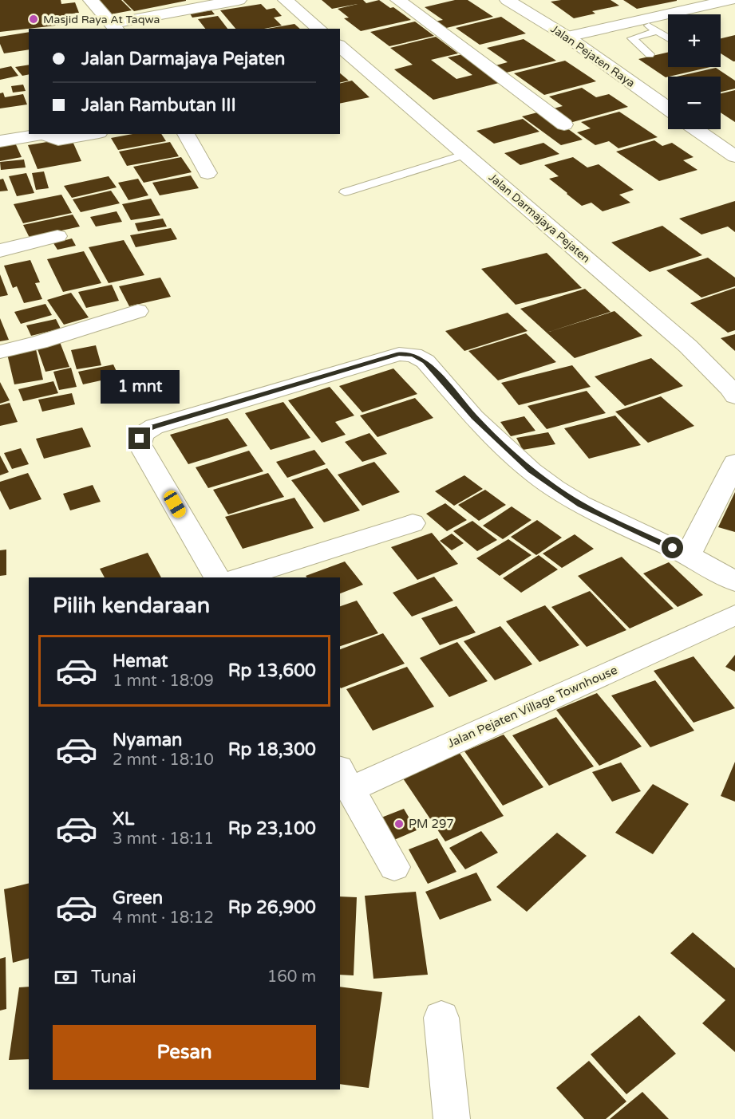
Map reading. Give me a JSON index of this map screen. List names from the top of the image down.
{
  "streets": {
    "street": ["Jalan Pejaten Raya", "Jalan Darmajaya Pejaten", "Jalan Pejaten Village Townhouse"]
  },
  "places": ["Masjid Raya At Taqwa", "PM 297"],
  "page": {
    "map_buttons": ["+", "−"],
    "banner": ["Jalan Darmajaya Pejaten", "Jalan Rambutan III"],
    "bubble": "1 mnt",
    "heading": "Pilih kendaraan",
    "list": [
      {
        "name": "Hemat",
        "note": "1 mnt · 18:09",
        "value": "Rp 13,600"
      },
      {
        "name": "Nyaman",
        "note": "2 mnt · 18:10",
        "value": "Rp 18,300"
      },
      {
        "name": "XL",
        "note": "3 mnt · 18:11",
        "value": "Rp 23,100"
      },
      {
        "name": "Green",
        "note": "4 mnt · 18:12",
        "value": "Rp 26,900"
      }
    ],
    "pay": ["Tunai", "160 m"],
    "buttons": "Pesan"
  }
}
